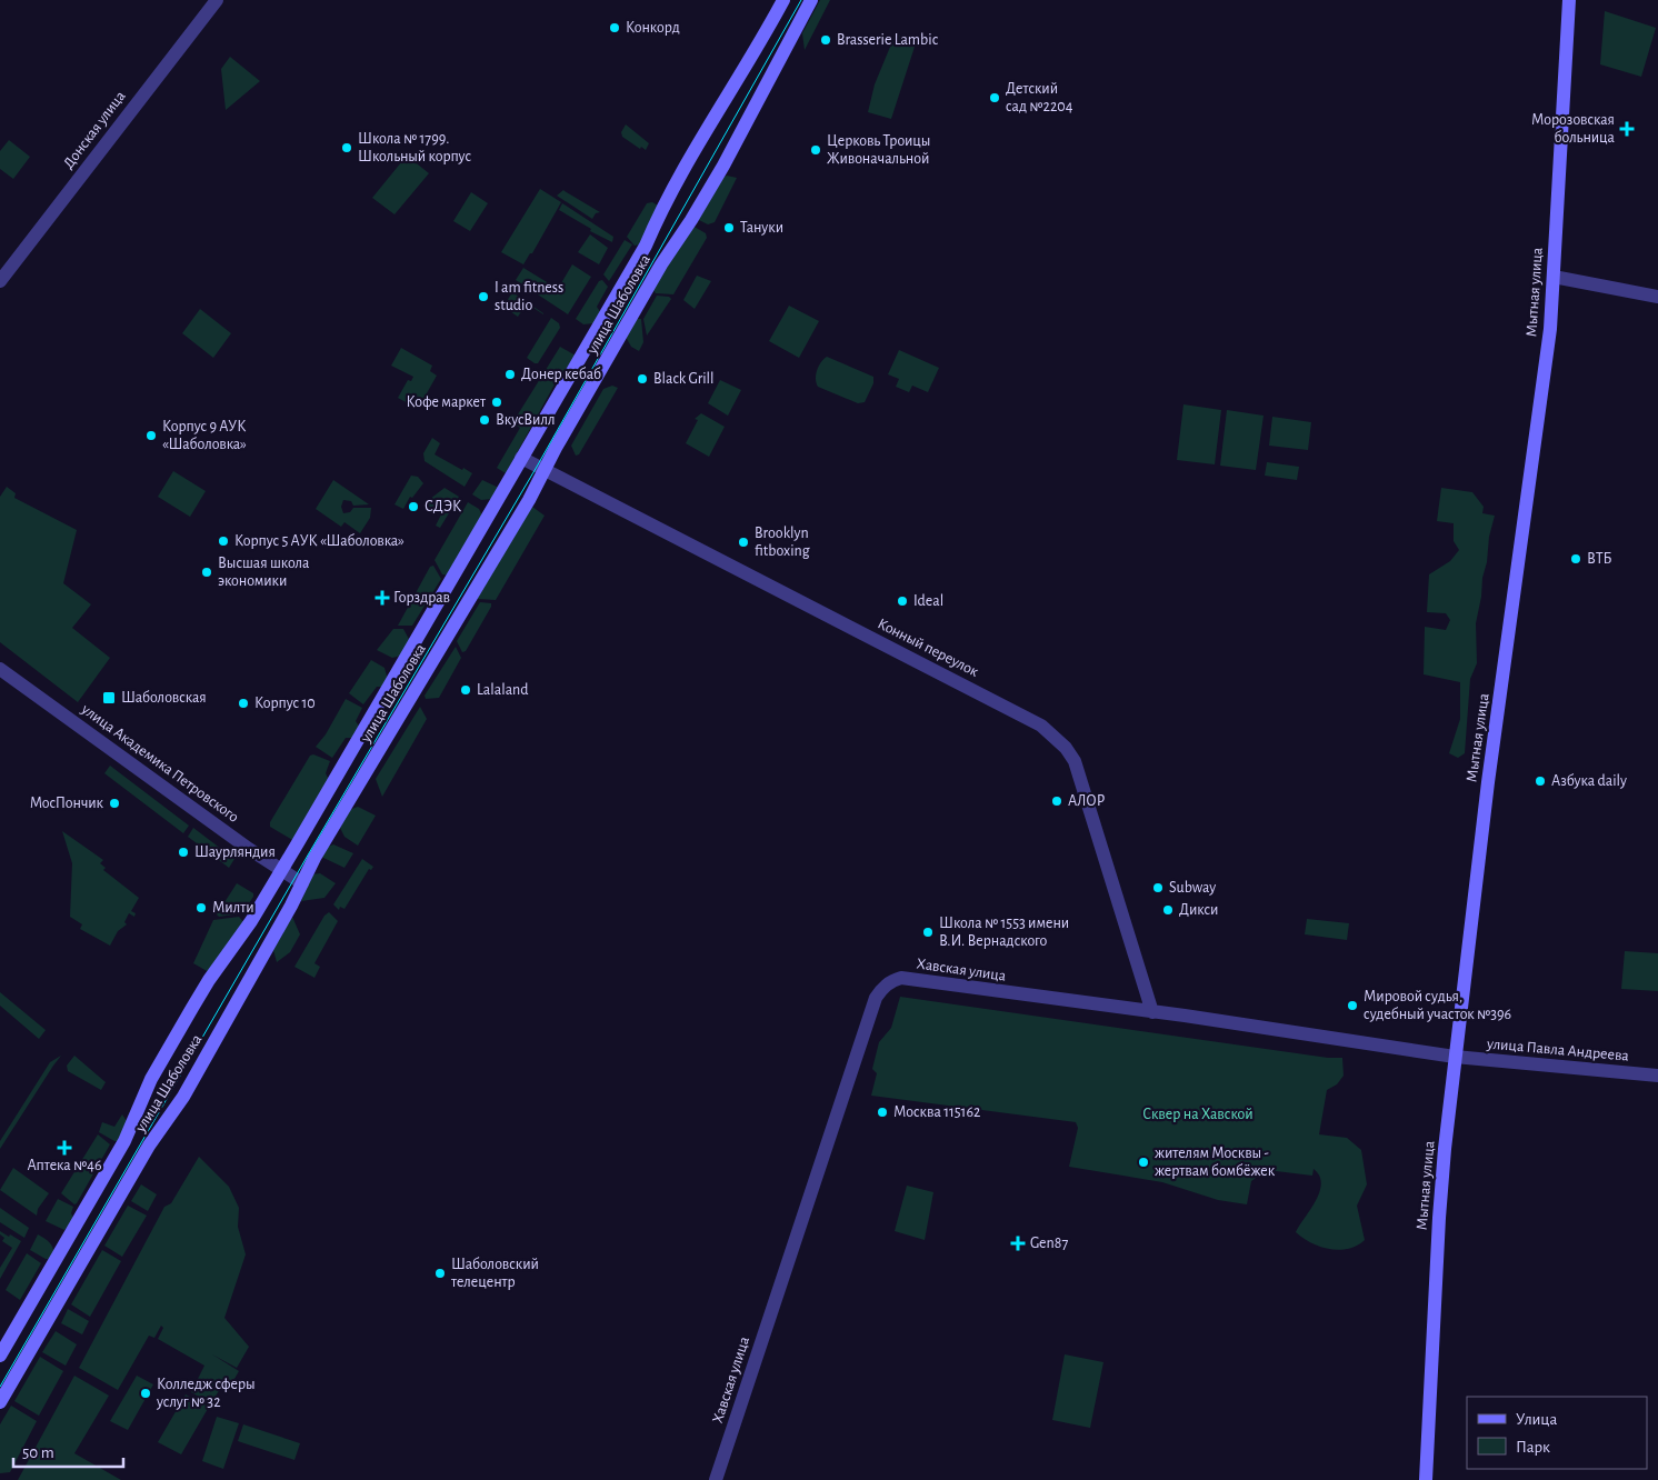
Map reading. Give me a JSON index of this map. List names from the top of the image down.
{
  "streets": {
    "main road": ["Мытная улица", "улица Шаболовка"],
    "street": [
      "Донская улица",
      "Конный переулок",
      "улица Академика Петровского",
      "Хавская улица",
      "улица Павла Андреева"
    ]
  },
  "crossings": [
    ["Мытная улица", "Хавская улица"],
    ["Мытная улица", "улица Павла Андреева"],
    ["улица Шаболовка", "Конный переулок"],
    ["улица Шаболовка", "улица Академика Петровского"],
    ["Конный переулок", "Хавская улица"],
    ["Хавская улица", "улица Павла Андреева"]
  ],
  "parks": ["Сквер на Хавской"],
  "places": {
    "other": [
      "Конкорд",
      "Brasserie Lambic",
      "Детский сад №2204",
      "Школа № 1799. Школьный корпус",
      "Церковь Троицы Живоначальной",
      "Тануки",
      "I am fitness studio",
      "Донер кебаб",
      "Black Grill",
      "Кофе маркет",
      "ВкусВилл",
      "Корпус 9 АУК «Шаболовка»",
      "СДЭК",
      "Корпус 5 АУК «Шаболовка»",
      "Brooklyn fitboxing",
      "ВТБ",
      "Высшая школа экономики",
      "Ideal",
      "Lalaland",
      "Корпус 10",
      "Азбука daily",
      "АЛОР",
      "МосПончик",
      "Шаурляндия",
      "Subway",
      "Милти",
      "Дикси",
      "Школа № 1553 имени В.И. Вернадского",
      "Мировой судья, судебный участок №396",
      "Москва 115162",
      "жителям Москвы - жертвам бомбёжек",
      "Шаболовский телецентр",
      "Колледж сферы услуг № 32"
    ],
    "health": [
      "Морозовская больница",
      "Горздрав",
      "Аптека №46",
      "Gen87"
    ],
    "transit": ["Шаболовская"]
  },
  "legend": ["Улица", "Парк"],
  "scale_bar": "50 m"
}
